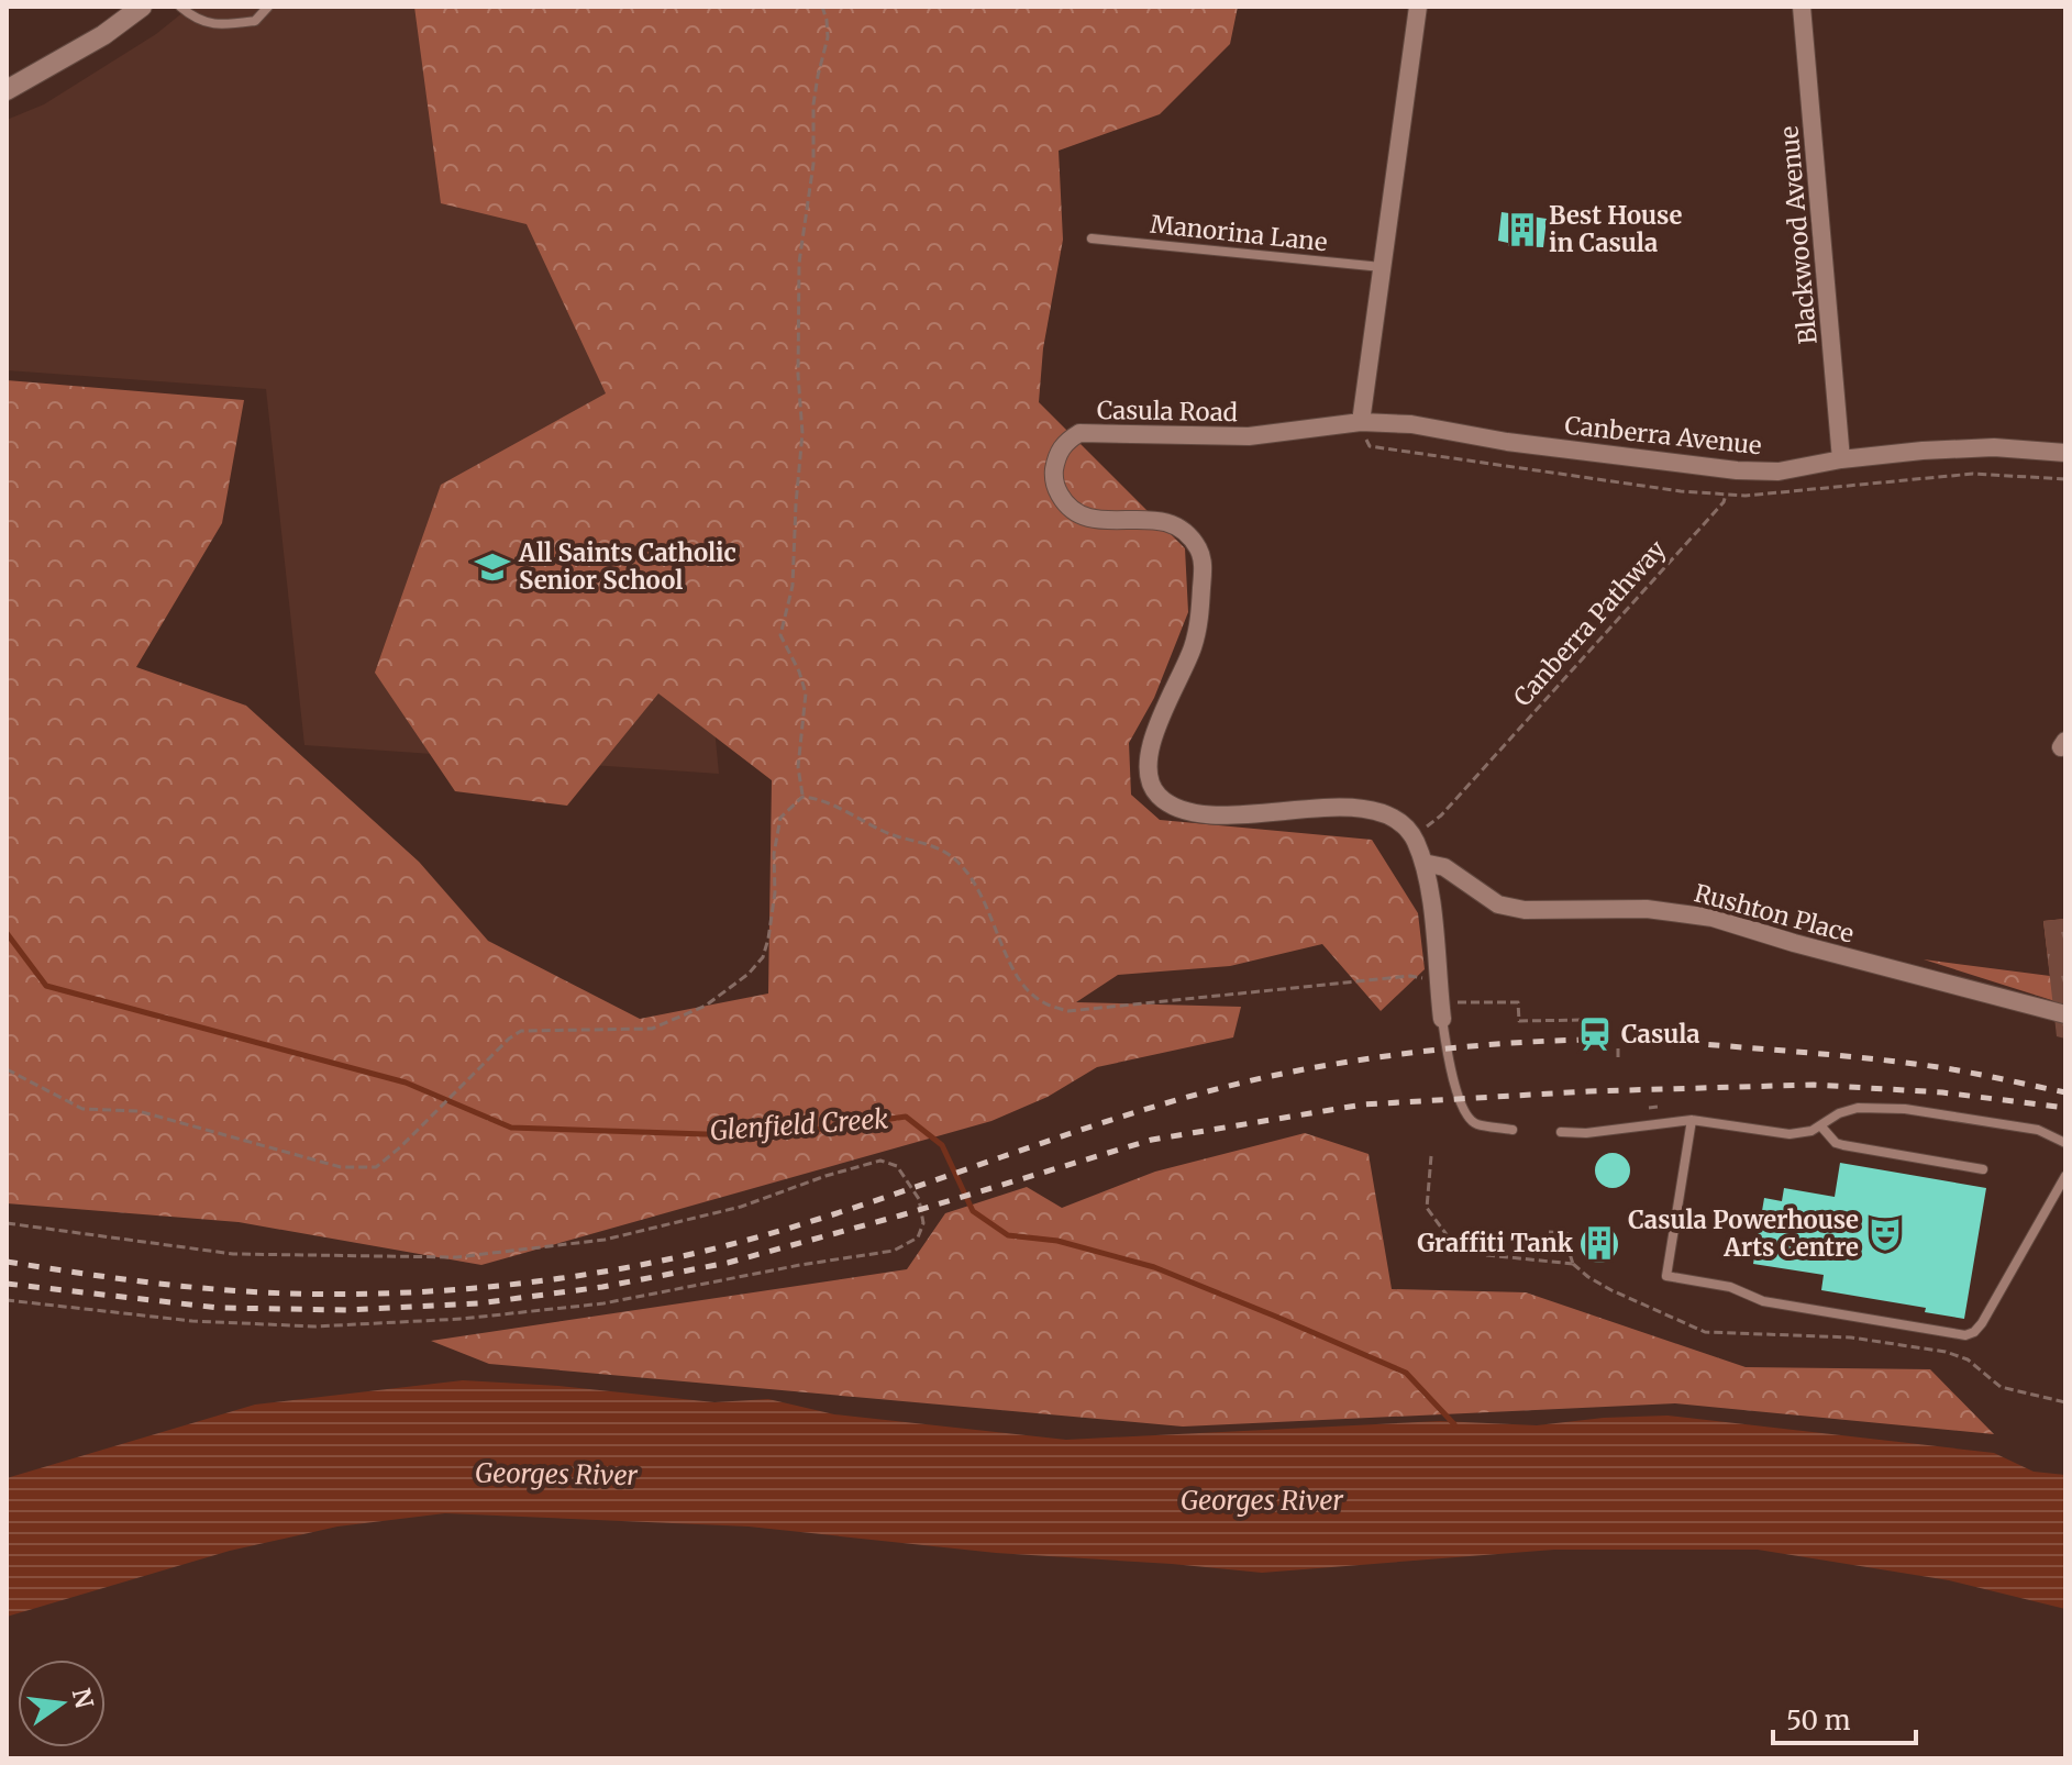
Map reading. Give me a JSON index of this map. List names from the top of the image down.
{
  "streets": {
    "street": [
      "Blackwood Avenue",
      "Casula Road",
      "Canberra Avenue",
      "Rushton Place"
    ],
    "lane": ["Manorina Lane"],
    "path": ["Canberra Pathway"]
  },
  "crossings": [
    ["Blackwood Avenue", "Canberra Avenue"],
    ["Casula Road", "Canberra Avenue"],
    ["Casula Road", "Canberra Pathway"]
  ],
  "water": ["Glenfield Creek", "Georges River"],
  "places": {
    "building": ["Best House in Casula", "Graffiti Tank"],
    "school or university": ["All Saints Catholic Senior School"],
    "station": ["Casula"],
    "theatre": ["Casula Powerhouse Arts Centre"]
  },
  "scale_bar": "50 m",
  "north": "right"
}
